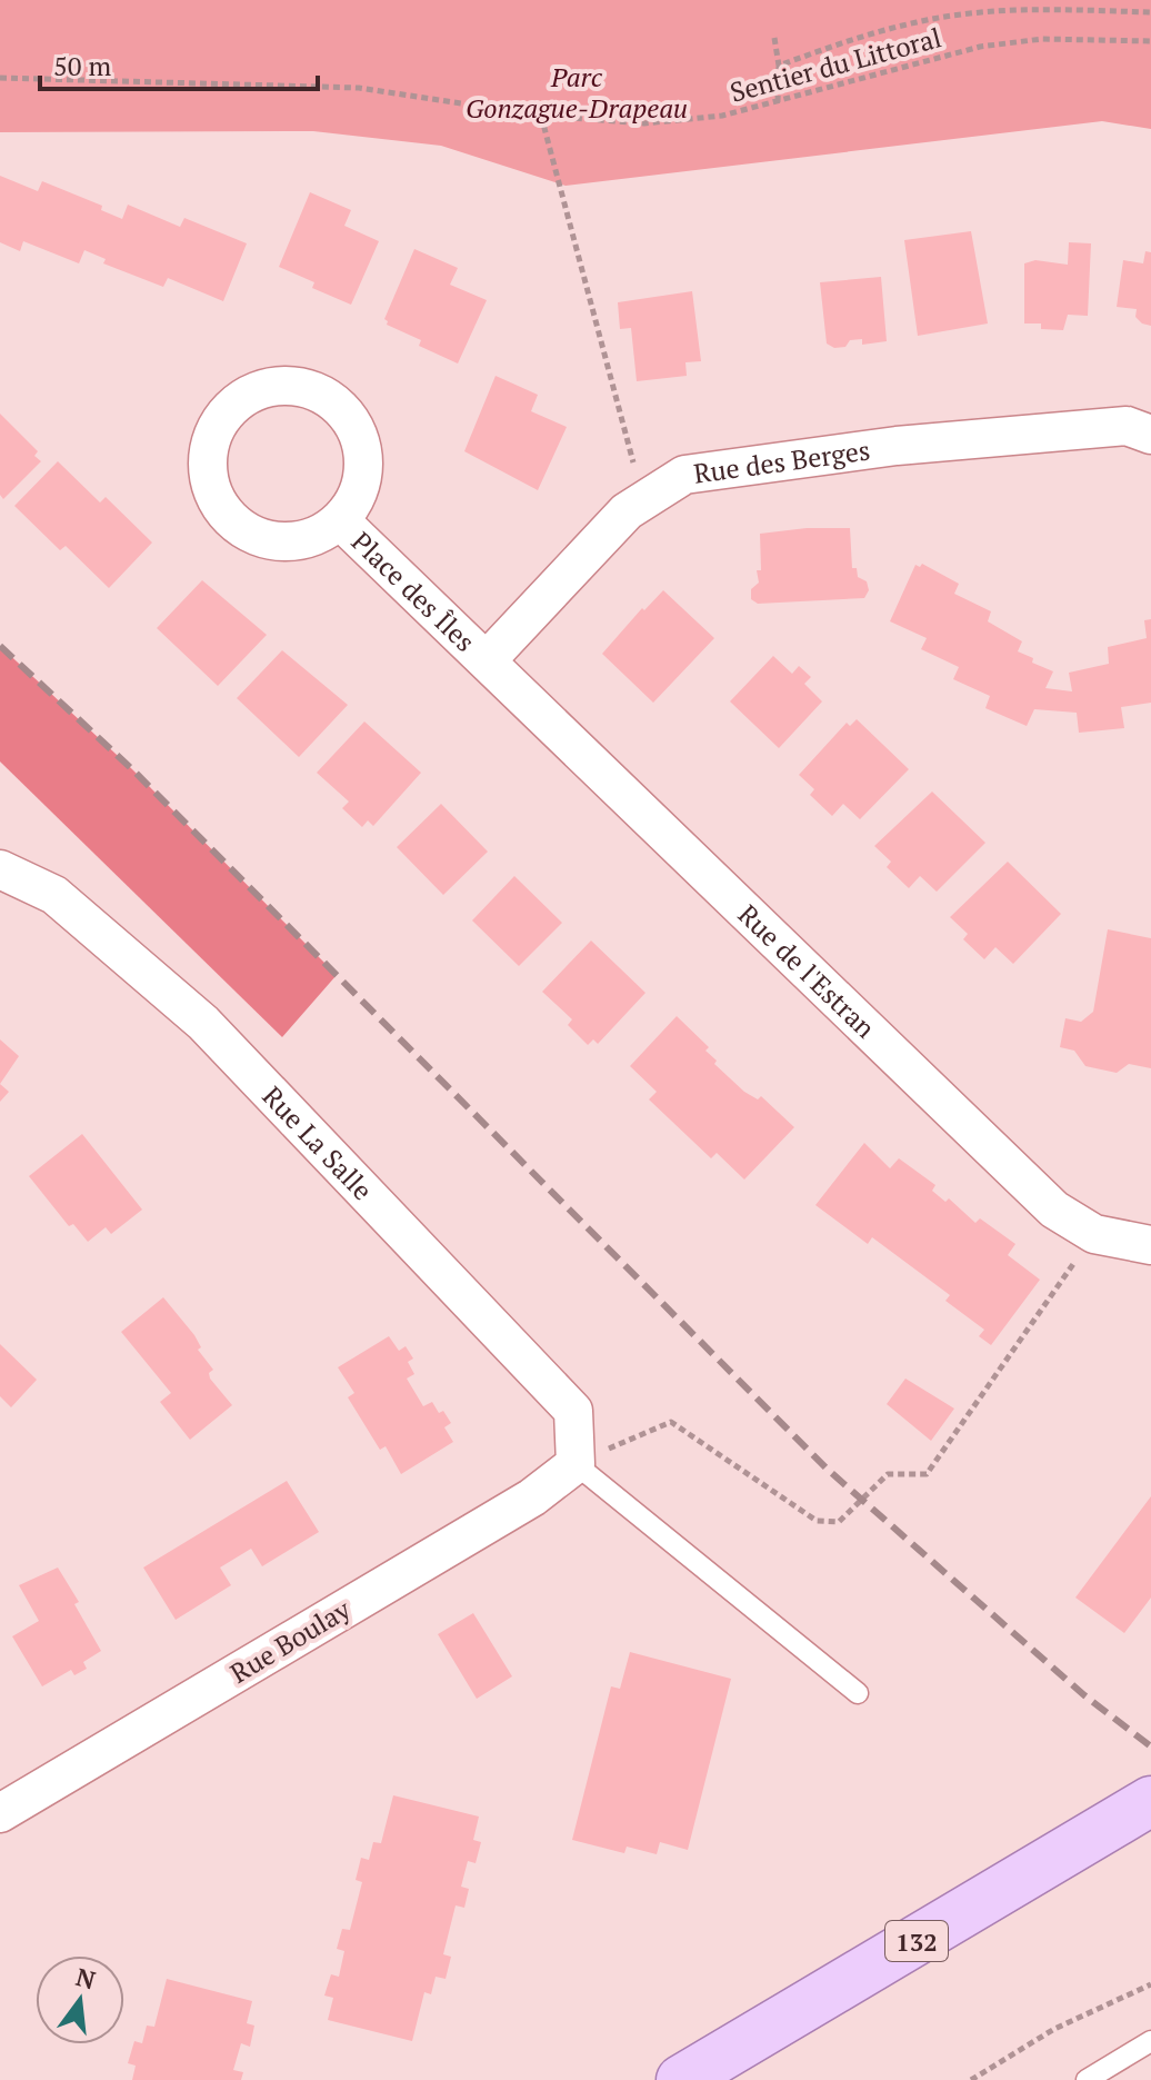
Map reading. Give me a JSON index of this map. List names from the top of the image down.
{
  "streets": {
    "main road": ["132"],
    "street": [
      "Rue des Berges",
      "Place des Îles",
      "Rue de l'Estran",
      "Rue La Salle",
      "Rue Boulay"
    ],
    "path": ["Sentier du Littoral"]
  },
  "crossings": [
    ["Rue des Berges", "Place des Îles"],
    ["Rue des Berges", "Rue de l'Estran"],
    ["Place des Îles", "Rue de l'Estran"],
    ["Rue La Salle", "Rue Boulay"]
  ],
  "parks": ["Parc Gonzague-Drapeau"],
  "scale_bar": "50 m",
  "north": "top"
}
